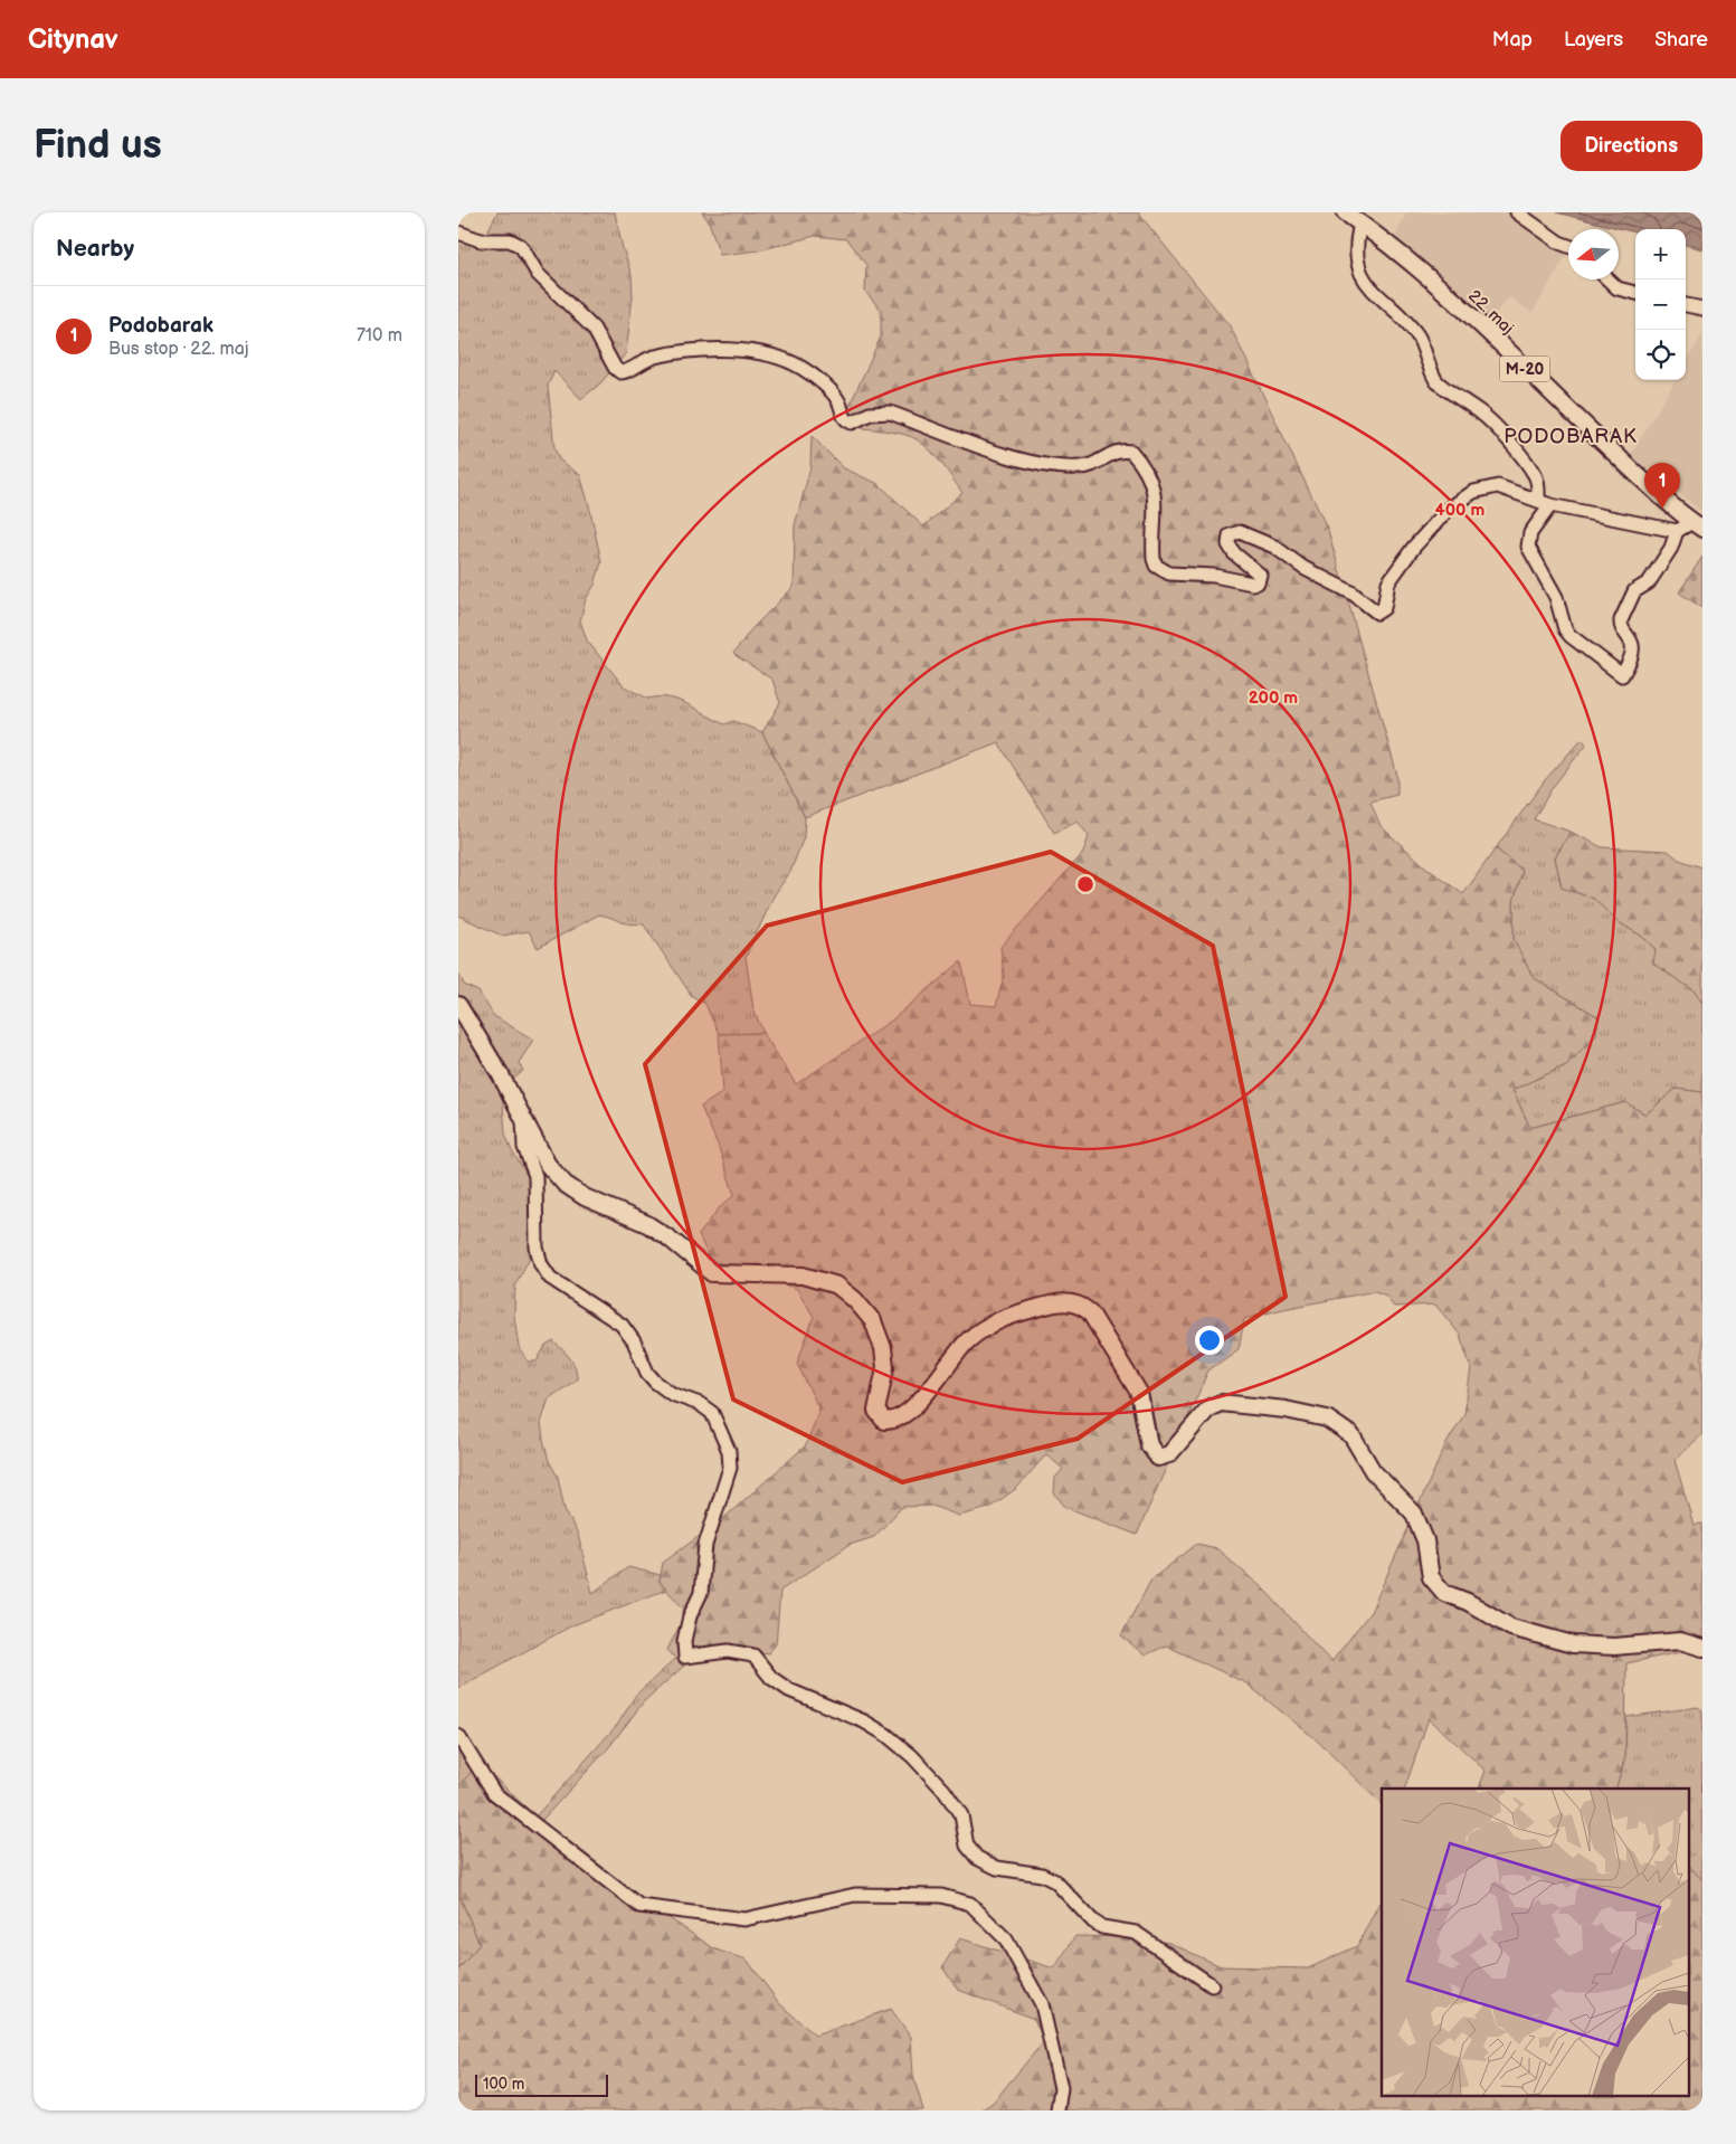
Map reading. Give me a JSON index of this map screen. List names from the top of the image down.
{
  "streets": {
    "main road": ["22. maj", "M-20"]
  },
  "districts": ["PODOBARAK"],
  "scale_bar": "100 m",
  "north": "left",
  "page": {
    "header": "Citynav",
    "nav": ["Map", "Layers", "Share"],
    "buttons": "Directions",
    "title": "Find us",
    "heading": "Nearby",
    "map_buttons": ["+", "−"],
    "list": [
      {
        "mark": "1",
        "name": "Podobarak",
        "note": "Bus stop · 22. maj",
        "value": "710 m"
      }
    ],
    "pins": "1",
    "scale": "100 m"
  },
  "rings": ["400 m", "200 m"]
}
